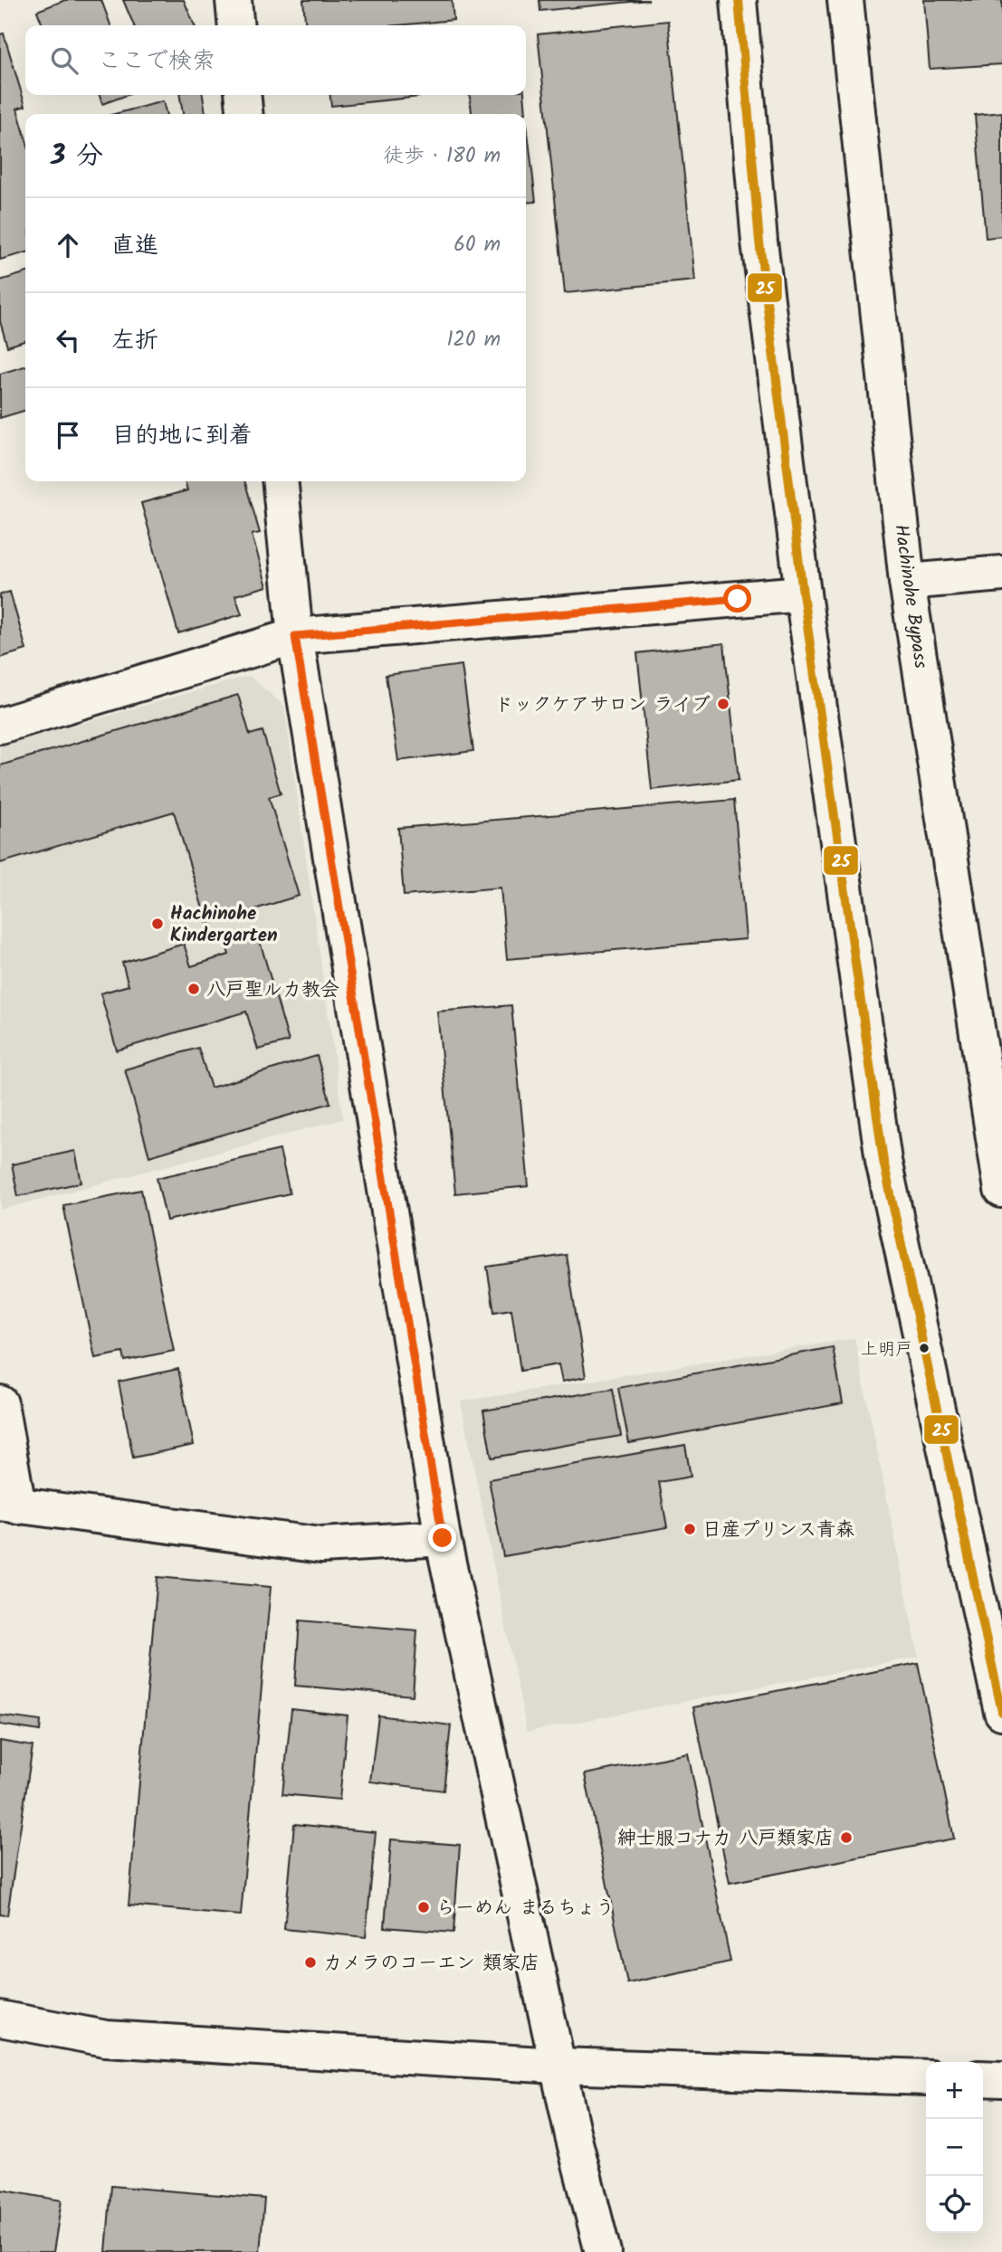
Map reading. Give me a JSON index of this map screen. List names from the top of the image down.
{
  "streets": {
    "main road": ["Hachinohe Bypass"]
  },
  "places": [
    "ドックケアサロン ライブ",
    "Hachinohe Kindergarten",
    "八戸聖ルカ教会",
    "上明戸",
    "日産プリンス青森",
    "紳士服コナカ 八戸類家店",
    "らーめん まるちょう",
    "カメラのコーエン 類家店"
  ],
  "lines": ["transit line 25"],
  "page": {
    "search": "ここで検索",
    "heading": ["3 分", "徒歩 · 180 m"],
    "list": [
      ["直進", "60 m"],
      ["左折", "120 m"],
      "目的地に到着"
    ],
    "map_buttons": ["+", "−"]
  }
}
